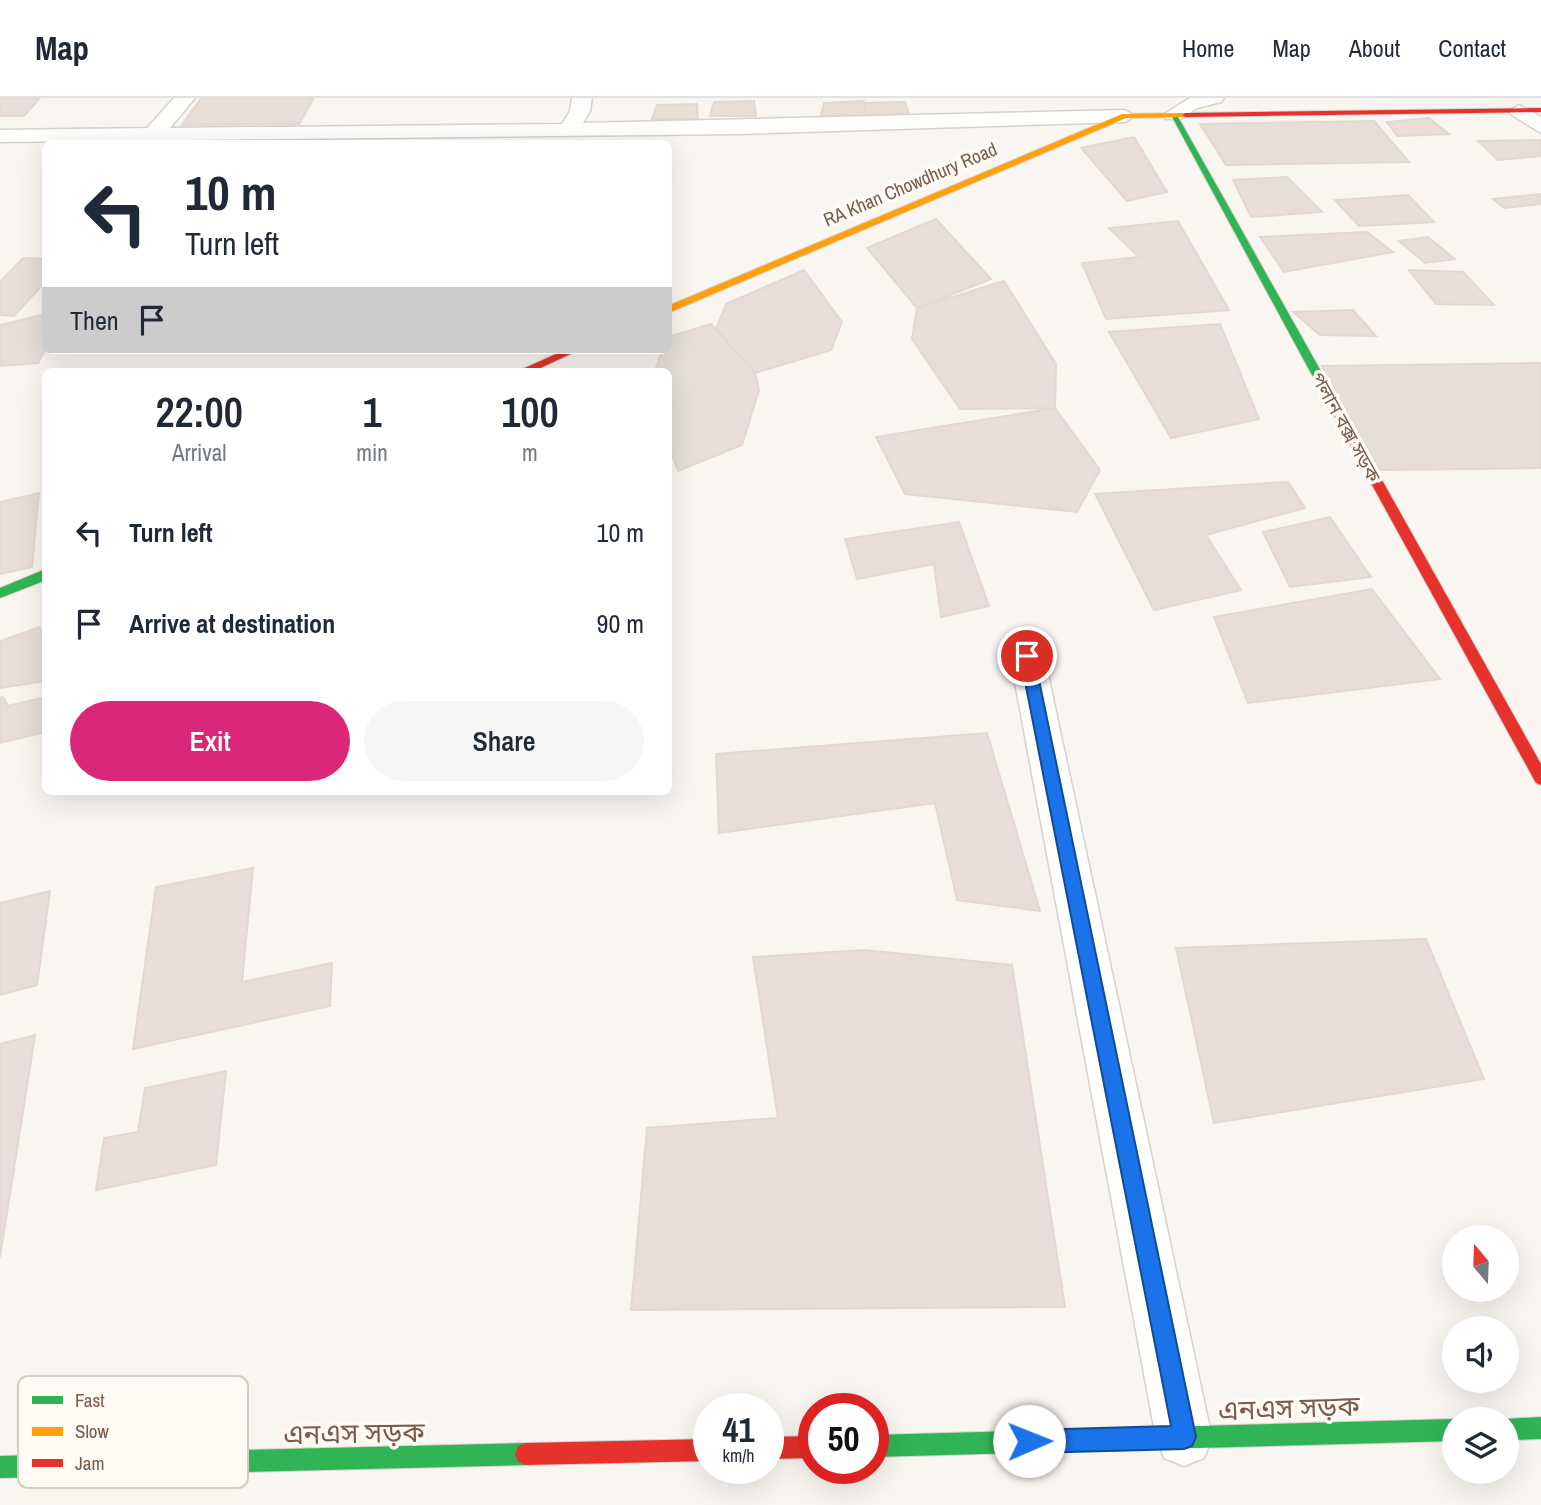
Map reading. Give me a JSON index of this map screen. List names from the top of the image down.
{
  "streets": {
    "street": ["RA Khan Chowdhury Road", "পলান বক্স সড়ক", "এনএস সড়ক"]
  },
  "crossings": [
    ["RA Khan Chowdhury Road", "পলান বক্স সড়ক"]
  ],
  "legend": ["Fast", "Slow", "Jam"],
  "north": "top",
  "page": {
    "header": "Map",
    "nav": [
      "Home",
      "Map",
      "About",
      "Contact"
    ],
    "turn": ["10 m", "Turn left"],
    "then": "Then",
    "eta": [
      "22:00",
      "Arrival",
      "1",
      "min",
      "100",
      "m"
    ],
    "list": [
      {
        "name": "Turn left",
        "value": "10 m"
      },
      {
        "name": "Arrive at destination",
        "value": "90 m"
      }
    ],
    "buttons": ["Exit", "Share"],
    "speed": "41 km/h",
    "limit": "50"
  }
}
